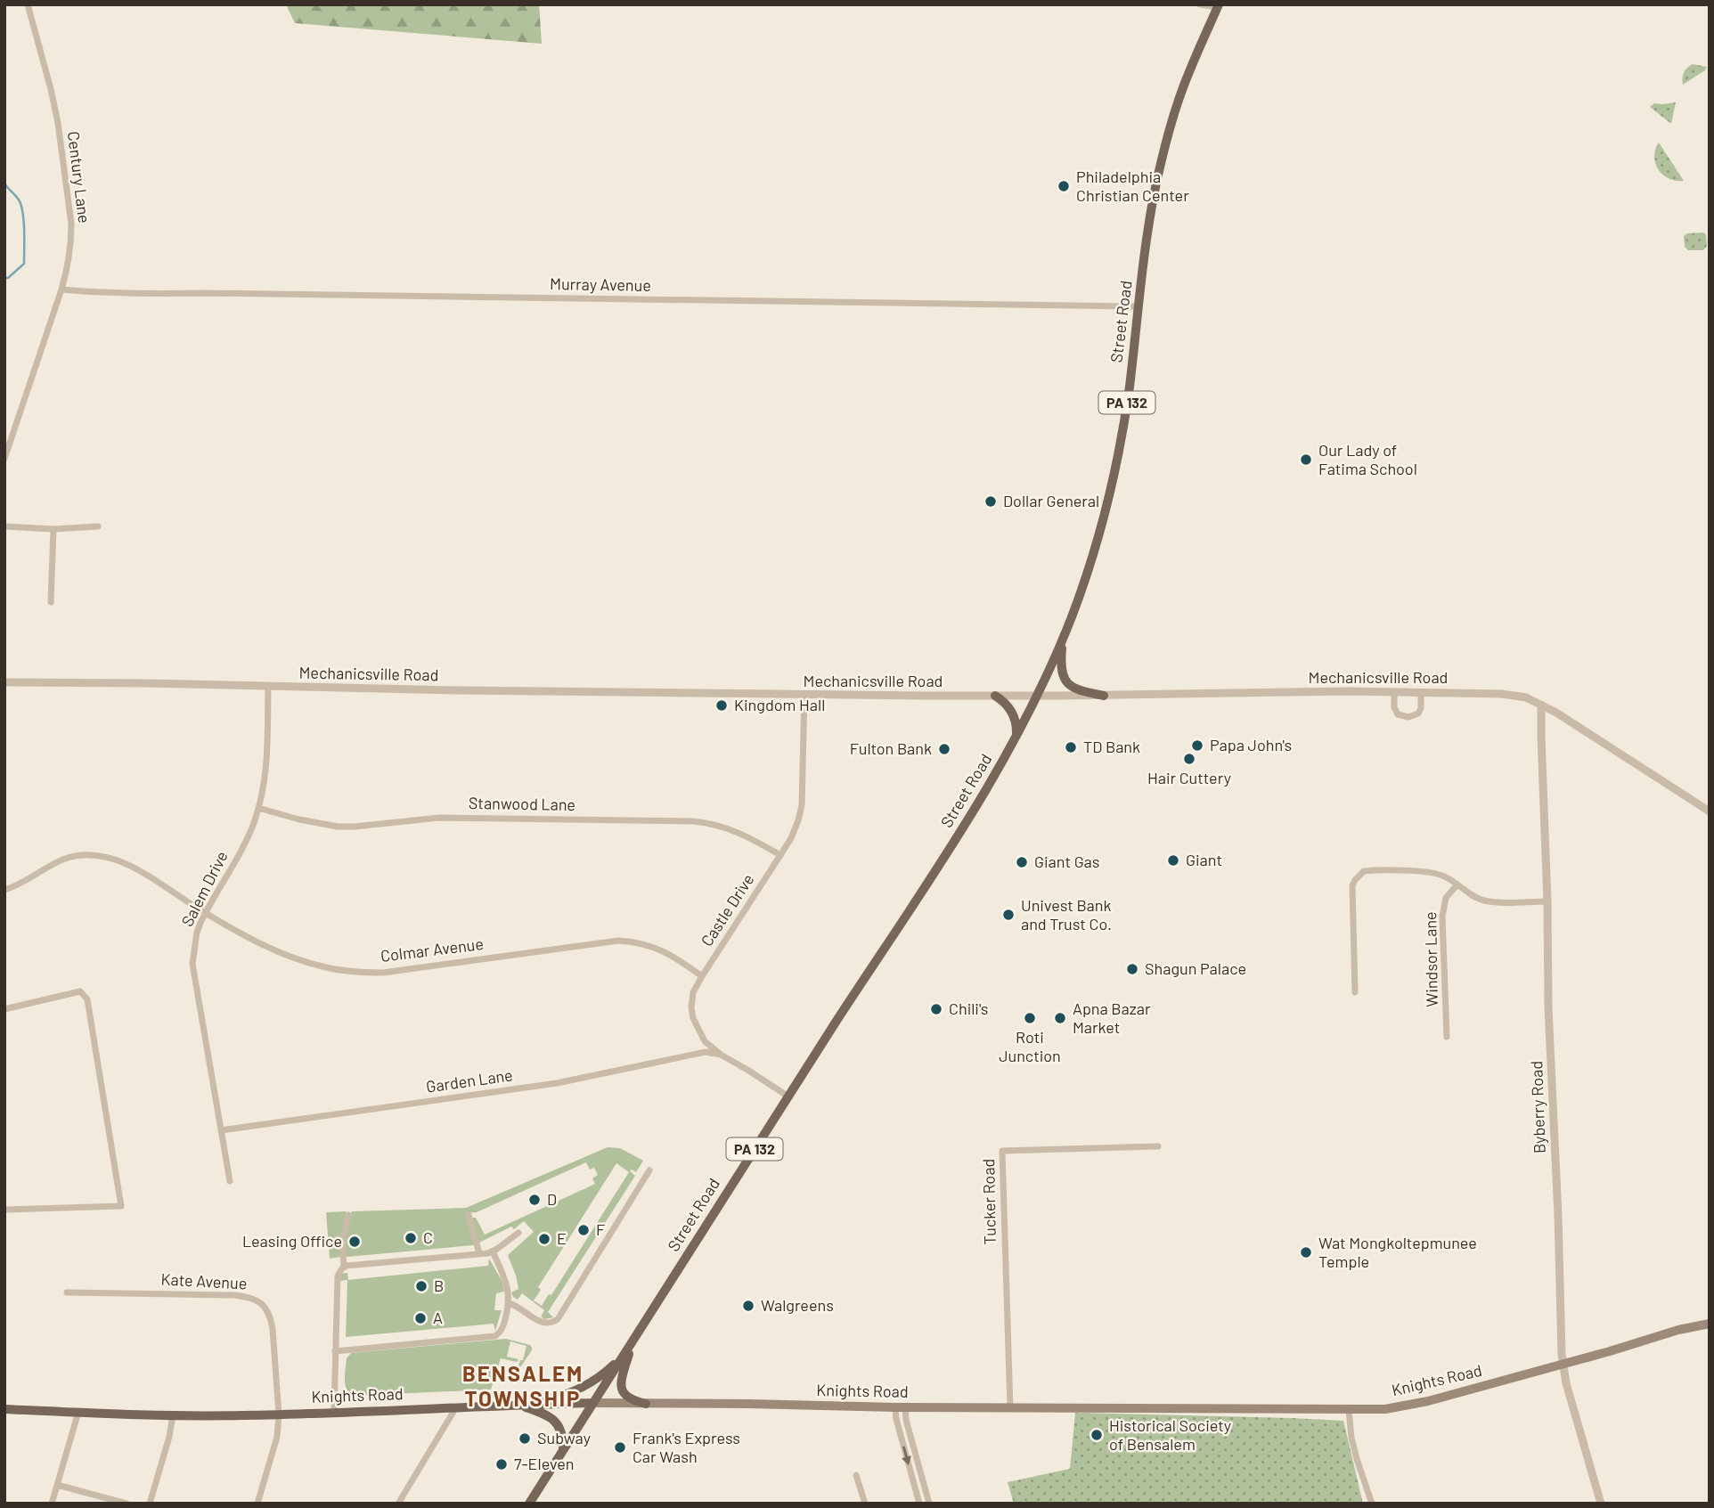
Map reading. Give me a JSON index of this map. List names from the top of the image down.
{
  "streets": {
    "main road": ["Street Road", "PA 132", "Knights Road"],
    "street": [
      "Century Lane",
      "Murray Avenue",
      "Mechanicsville Road",
      "Stanwood Lane",
      "Salem Drive",
      "Castle Drive",
      "Colmar Avenue",
      "Windsor Lane",
      "Garden Lane",
      "Byberry Road",
      "Tucker Road",
      "Kate Avenue"
    ]
  },
  "crossings": [
    ["Century Lane", "Murray Avenue"],
    ["Murray Avenue", "Street Road"],
    ["Street Road", "Mechanicsville Road"],
    ["Street Road", "Castle Drive"],
    ["Street Road", "Knights Road"],
    ["Mechanicsville Road", "Salem Drive"],
    ["Mechanicsville Road", "Castle Drive"],
    ["Mechanicsville Road", "Byberry Road"],
    ["Stanwood Lane", "Salem Drive"],
    ["Stanwood Lane", "Castle Drive"],
    ["Salem Drive", "Colmar Avenue"],
    ["Salem Drive", "Garden Lane"],
    ["Castle Drive", "Colmar Avenue"],
    ["Castle Drive", "Garden Lane"],
    ["Byberry Road", "Knights Road"],
    ["Tucker Road", "Knights Road"],
    ["Kate Avenue", "Knights Road"]
  ],
  "districts": ["BENSALEM TOWNSHIP"],
  "places": [
    "Philadelphia Christian Center",
    "Our Lady of Fatima School",
    "Dollar General",
    "Kingdom Hall",
    "Papa John's",
    "TD Bank",
    "Fulton Bank",
    "Hair Cuttery",
    "Giant",
    "Giant Gas",
    "Univest Bank and Trust Co.",
    "Shagun Palace",
    "Chili's",
    "Roti Junction",
    "Apna Bazar Market",
    "D",
    "F",
    "C",
    "E",
    "Leasing Office",
    "Wat Mongkoltepmunee Temple",
    "B",
    "Walgreens",
    "A",
    "Historical Society of Bensalem",
    "Subway",
    "Frank's Express Car Wash",
    "7-Eleven"
  ]
}
